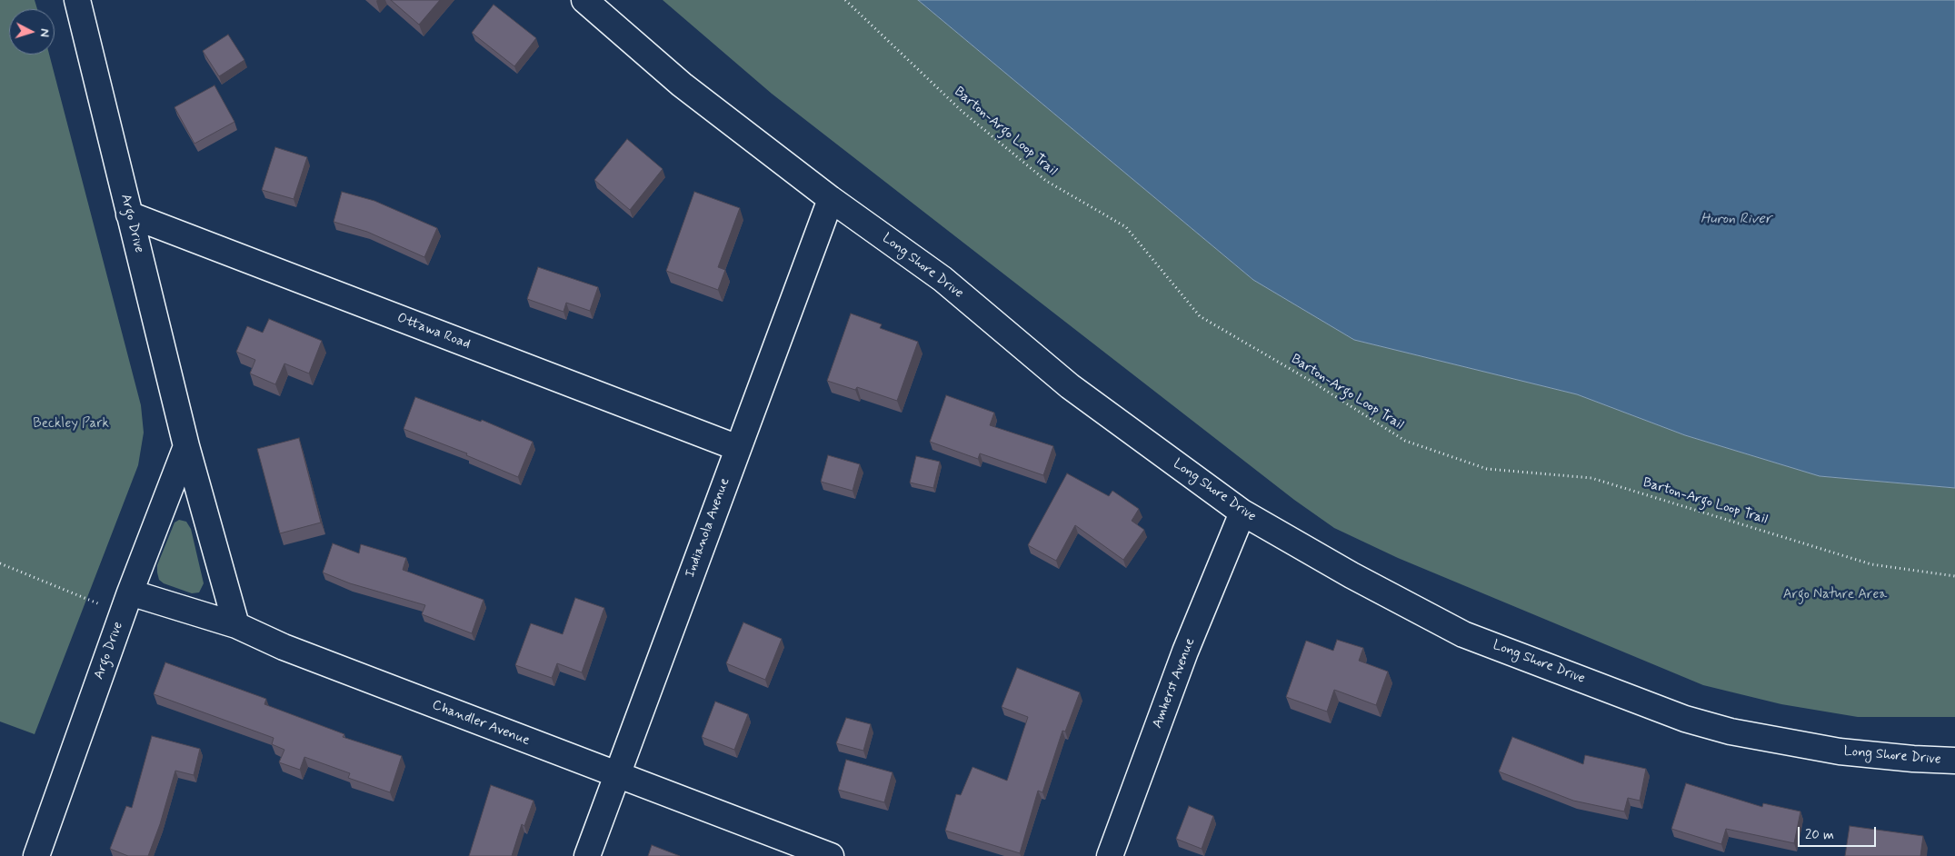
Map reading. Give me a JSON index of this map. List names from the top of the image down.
{
  "streets": {
    "street": [
      "Argo Drive",
      "Long Shore Drive",
      "Ottawa Road",
      "Indianola Avenue",
      "Amherst Avenue",
      "Chandler Avenue"
    ],
    "path": ["Barton-Argo Loop Trail"]
  },
  "crossings": [
    ["Argo Drive", "Ottawa Road"],
    ["Argo Drive", "Chandler Avenue"],
    ["Long Shore Drive", "Indianola Avenue"],
    ["Long Shore Drive", "Amherst Avenue"],
    ["Ottawa Road", "Indianola Avenue"],
    ["Indianola Avenue", "Chandler Avenue"]
  ],
  "water": ["Huron River"],
  "parks": ["Beckley Park", "Argo Nature Area"],
  "scale_bar": "20 m",
  "north": "right"
}
